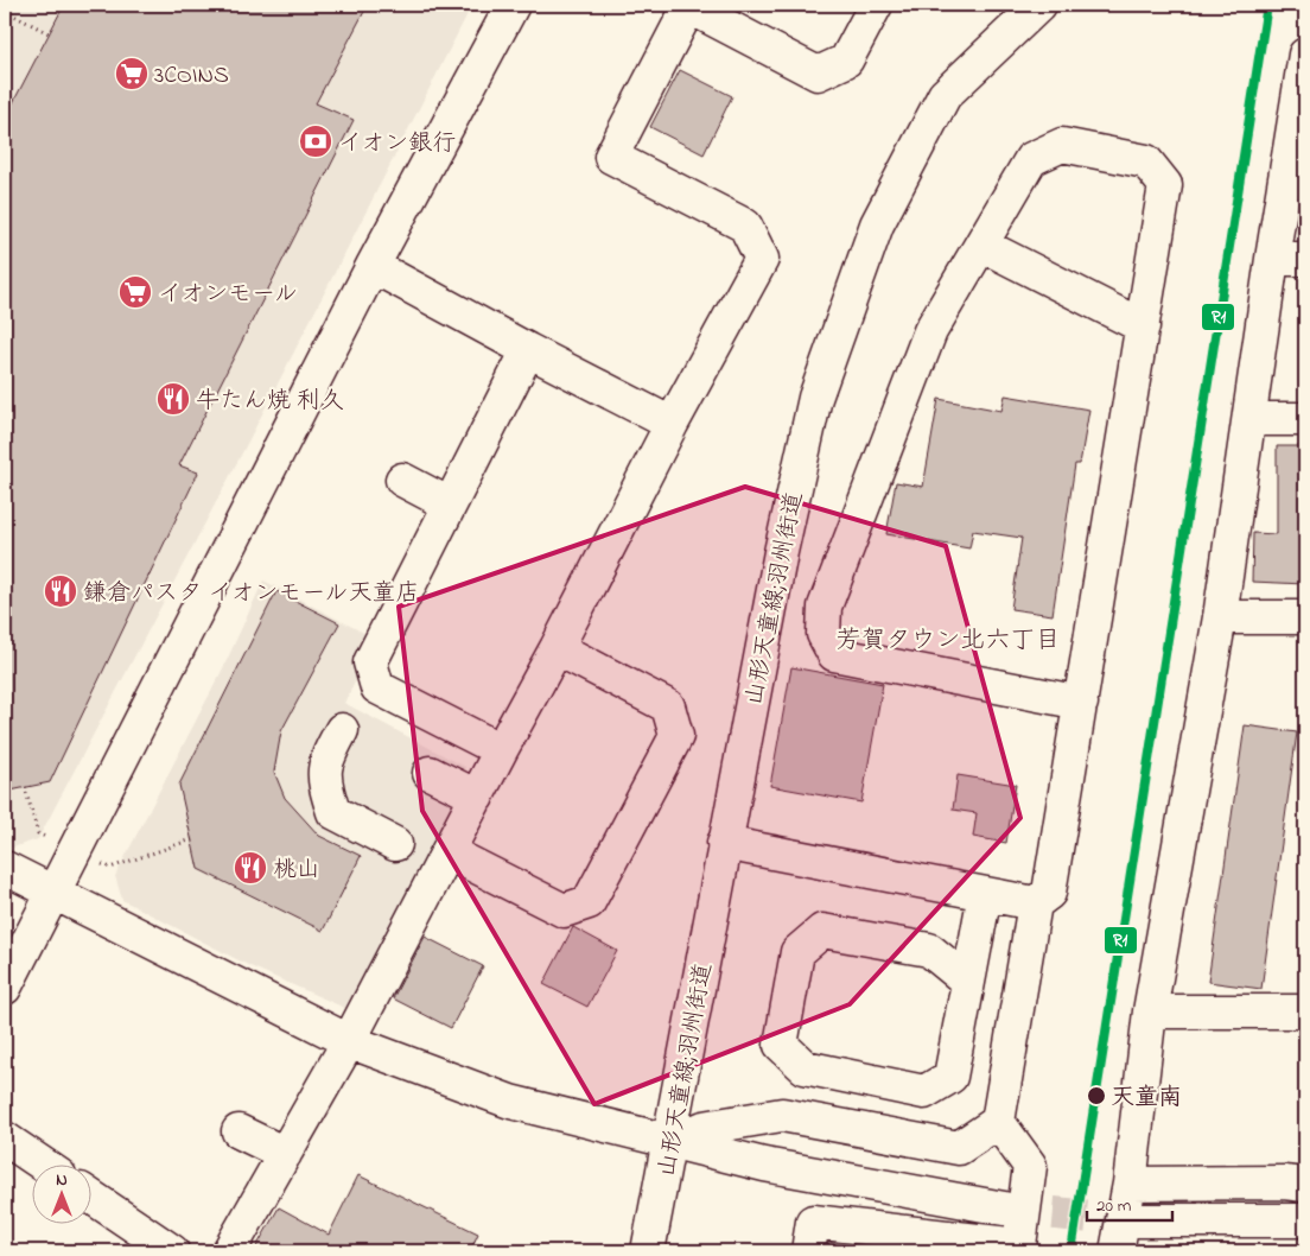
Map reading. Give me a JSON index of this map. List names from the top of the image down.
{
  "streets": {
    "street": ["山形天童線;羽州街道"]
  },
  "districts": ["芳賀タウン北六丁目"],
  "places": {
    "supermarket": ["3COINS", "イオンモール"],
    "bank": ["イオン銀行"],
    "restaurant": ["牛たん焼 利久", "鎌倉パスタ イオンモール天童店", "桃山"],
    "other": ["天童南"]
  },
  "lines": ["transit line R1"],
  "scale_bar": "20 m",
  "north": "top"
}
